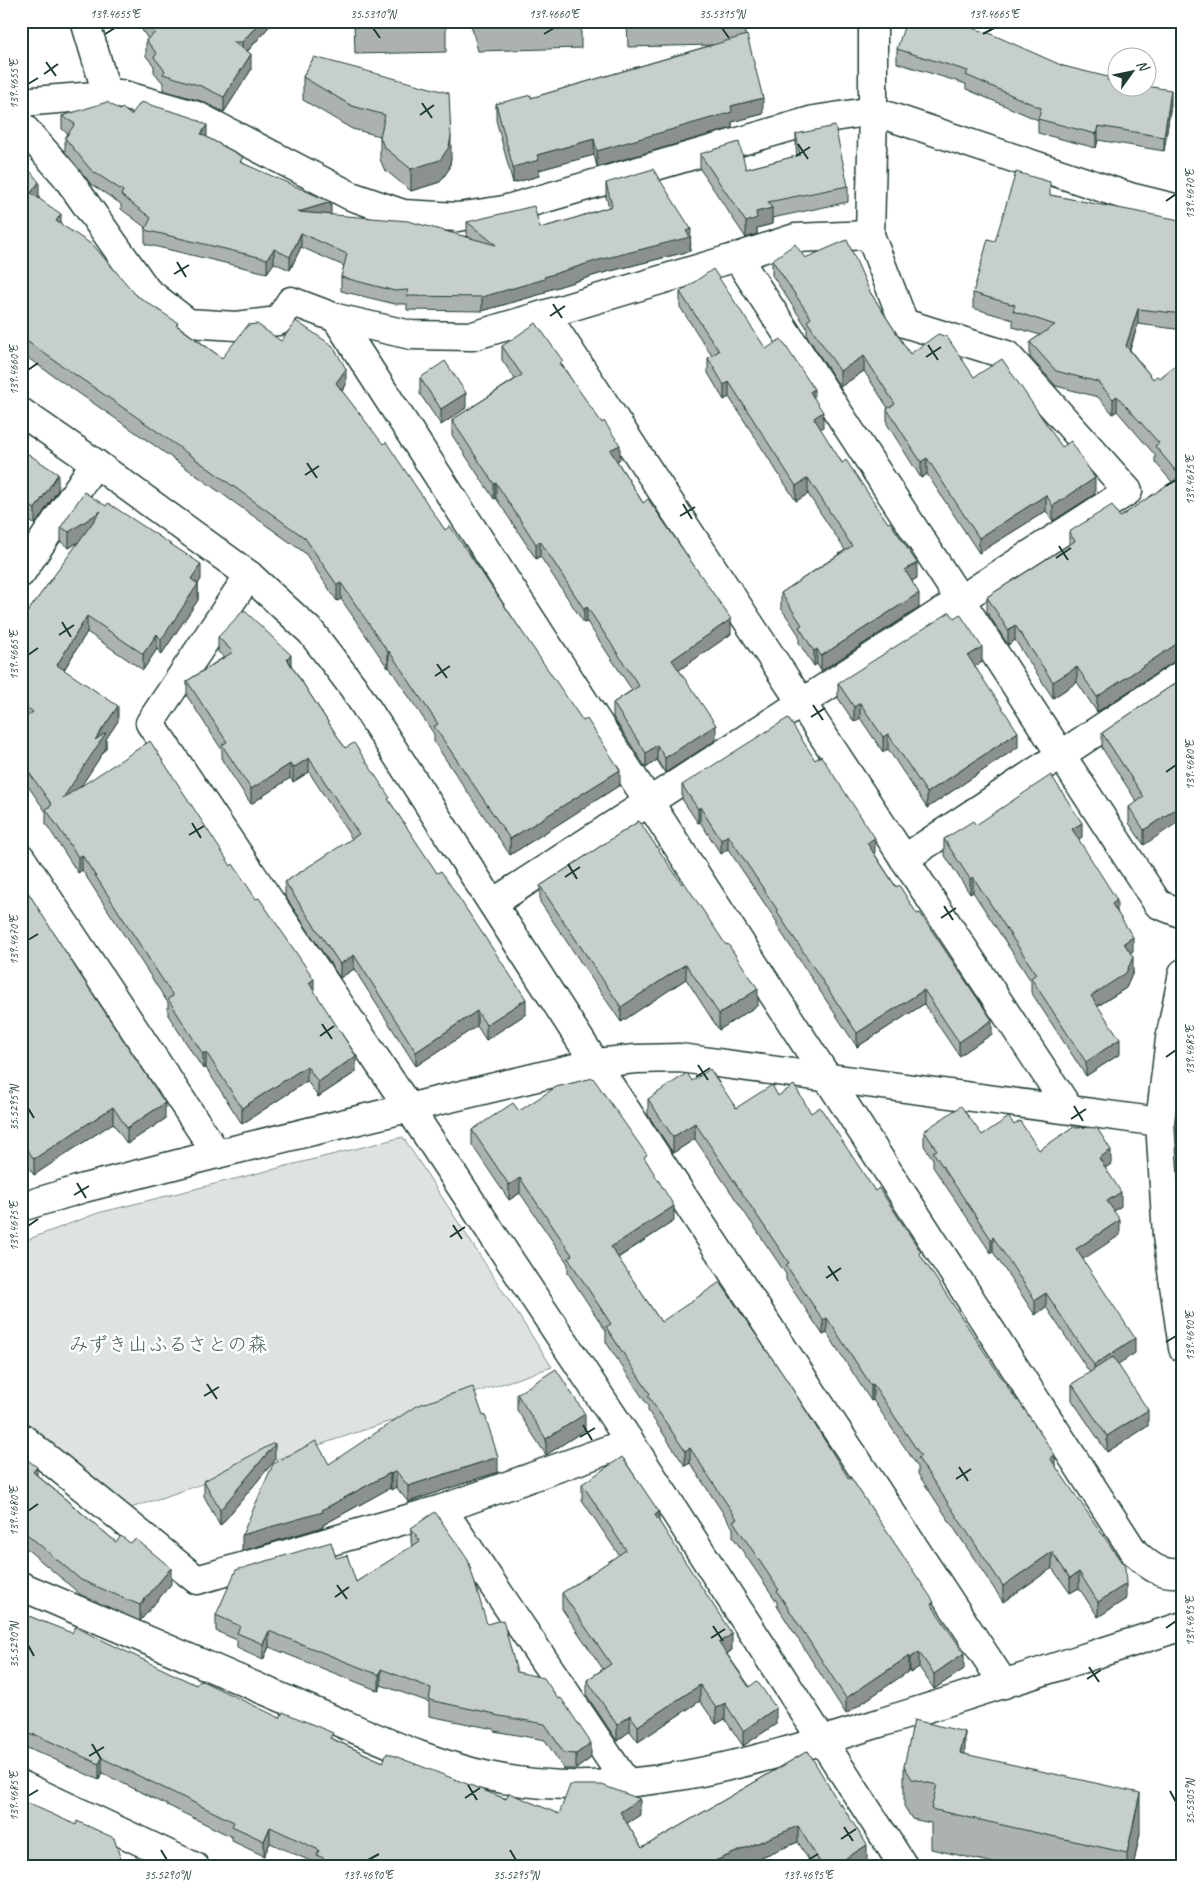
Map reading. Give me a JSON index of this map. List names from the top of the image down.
{
  "parks": ["みずき山ふるさとの森"],
  "north": "top right",
  "coordinates": [
    "139.4655°E",
    "35.5310°N",
    "139.4660°E",
    "35.5315°N",
    "139.4665°E",
    "139.4670°E",
    "139.4675°E",
    "139.4680°E",
    "139.4685°E",
    "35.5295°N",
    "139.4690°E",
    "139.4695°E",
    "35.5290°N",
    "35.5305°N"
  ]
}
